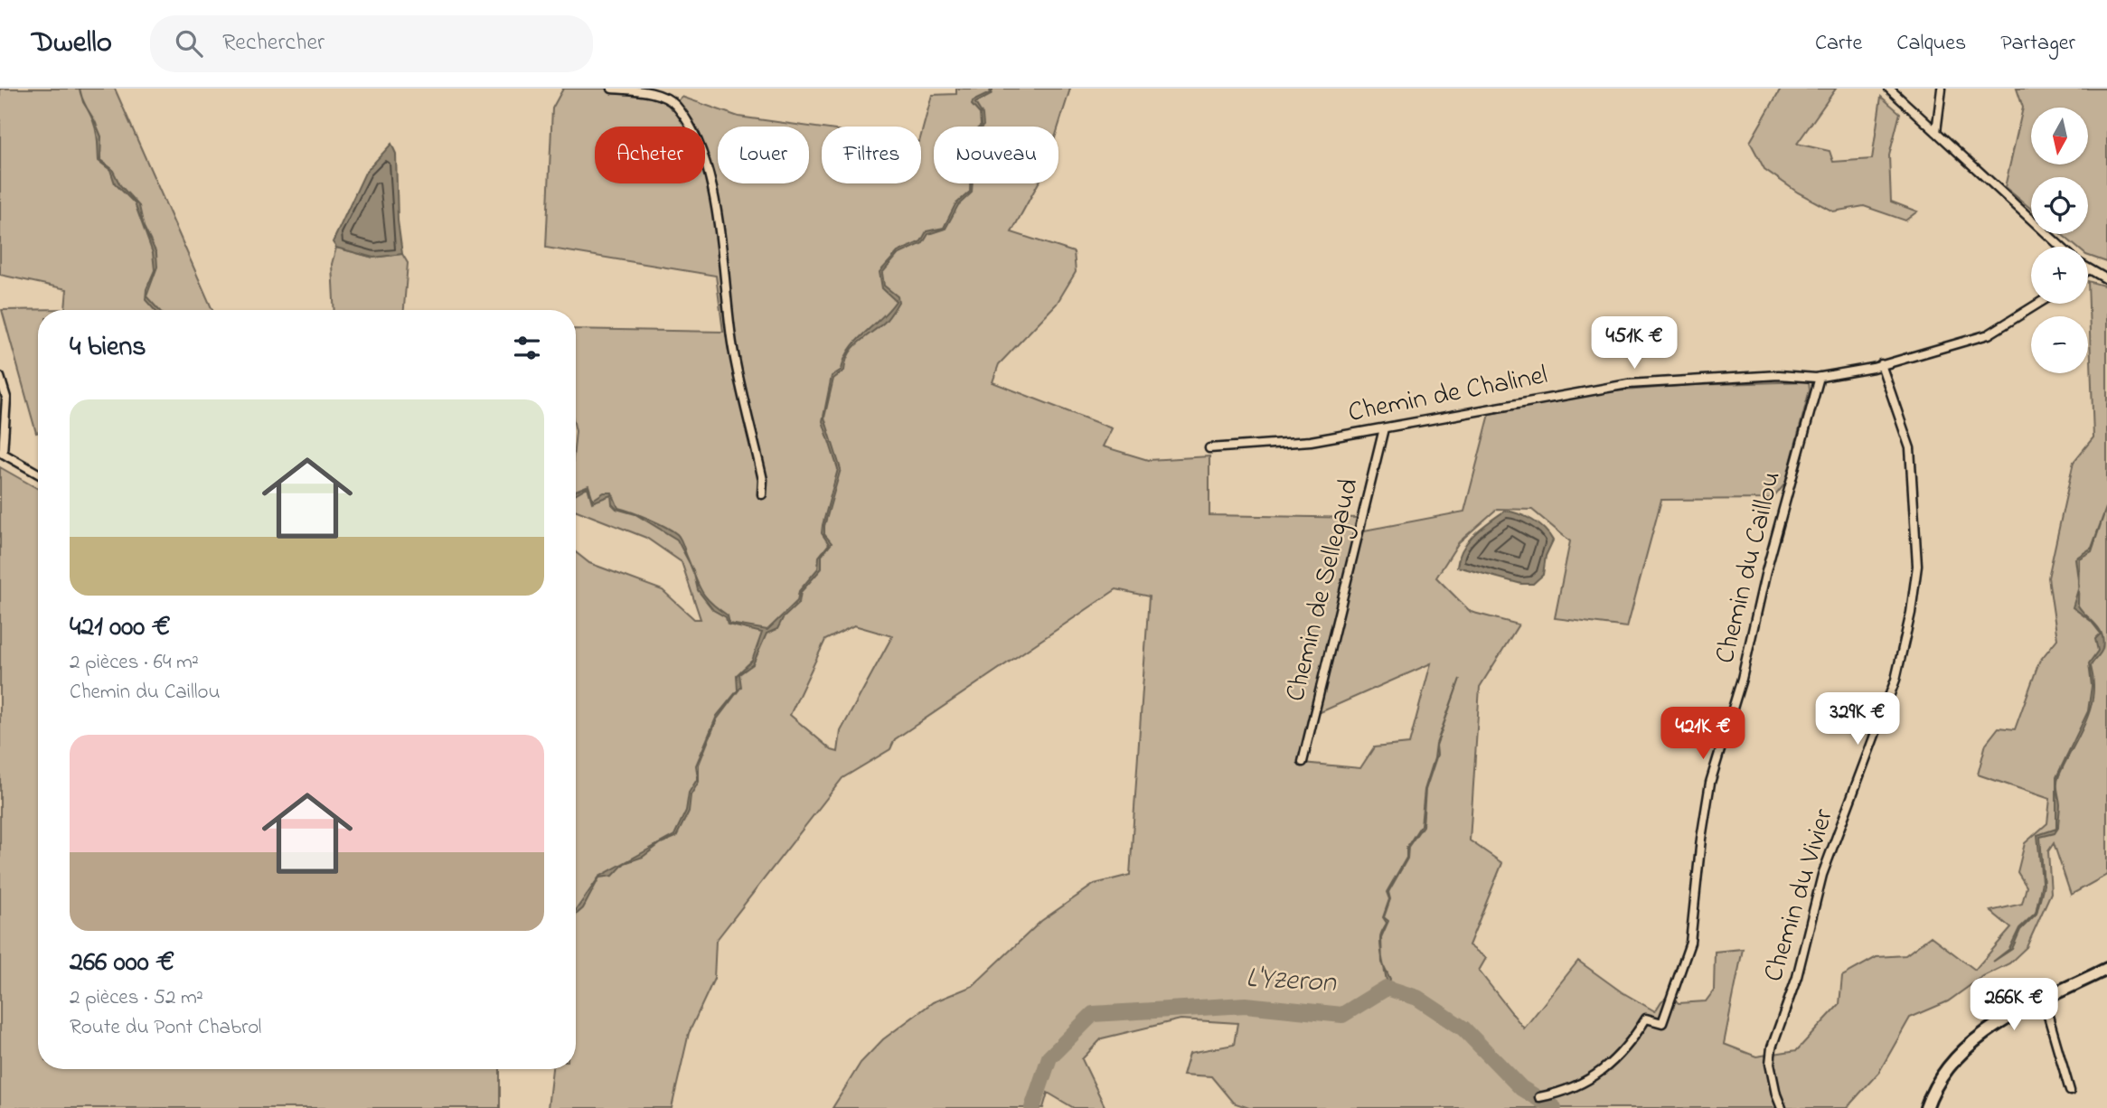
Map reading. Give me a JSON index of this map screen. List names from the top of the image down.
{
  "streets": {
    "street": [
      "Chemin de Chalinel",
      "Chemin du Caillou",
      "Chemin de Sellegaud",
      "Chemin du Vivier"
    ]
  },
  "crossings": [
    ["Chemin de Chalinel", "Chemin du Caillou"],
    ["Chemin de Chalinel", "Chemin de Sellegaud"],
    ["Chemin de Chalinel", "Chemin du Vivier"]
  ],
  "water": ["L'Yzeron"],
  "north": "bottom",
  "page": {
    "header": "Dwello",
    "search": "Rechercher",
    "nav": ["Carte", "Calques", "Partager"],
    "map_buttons": ["+", "−"],
    "chip": [
      "Acheter",
      "Louer",
      "Filtres",
      "Nouveau"
    ],
    "heading": "4 biens",
    "price": [
      "451K €",
      "329K €",
      "421K €",
      "266K €"
    ],
    "list": [
      {
        "name": "421 000 €",
        "note": "2 pièces · 64 m² · Chemin du Caillou"
      },
      {
        "name": "266 000 €",
        "note": "2 pièces · 52 m² · Route du Pont Chabrol"
      }
    ]
  }
}
